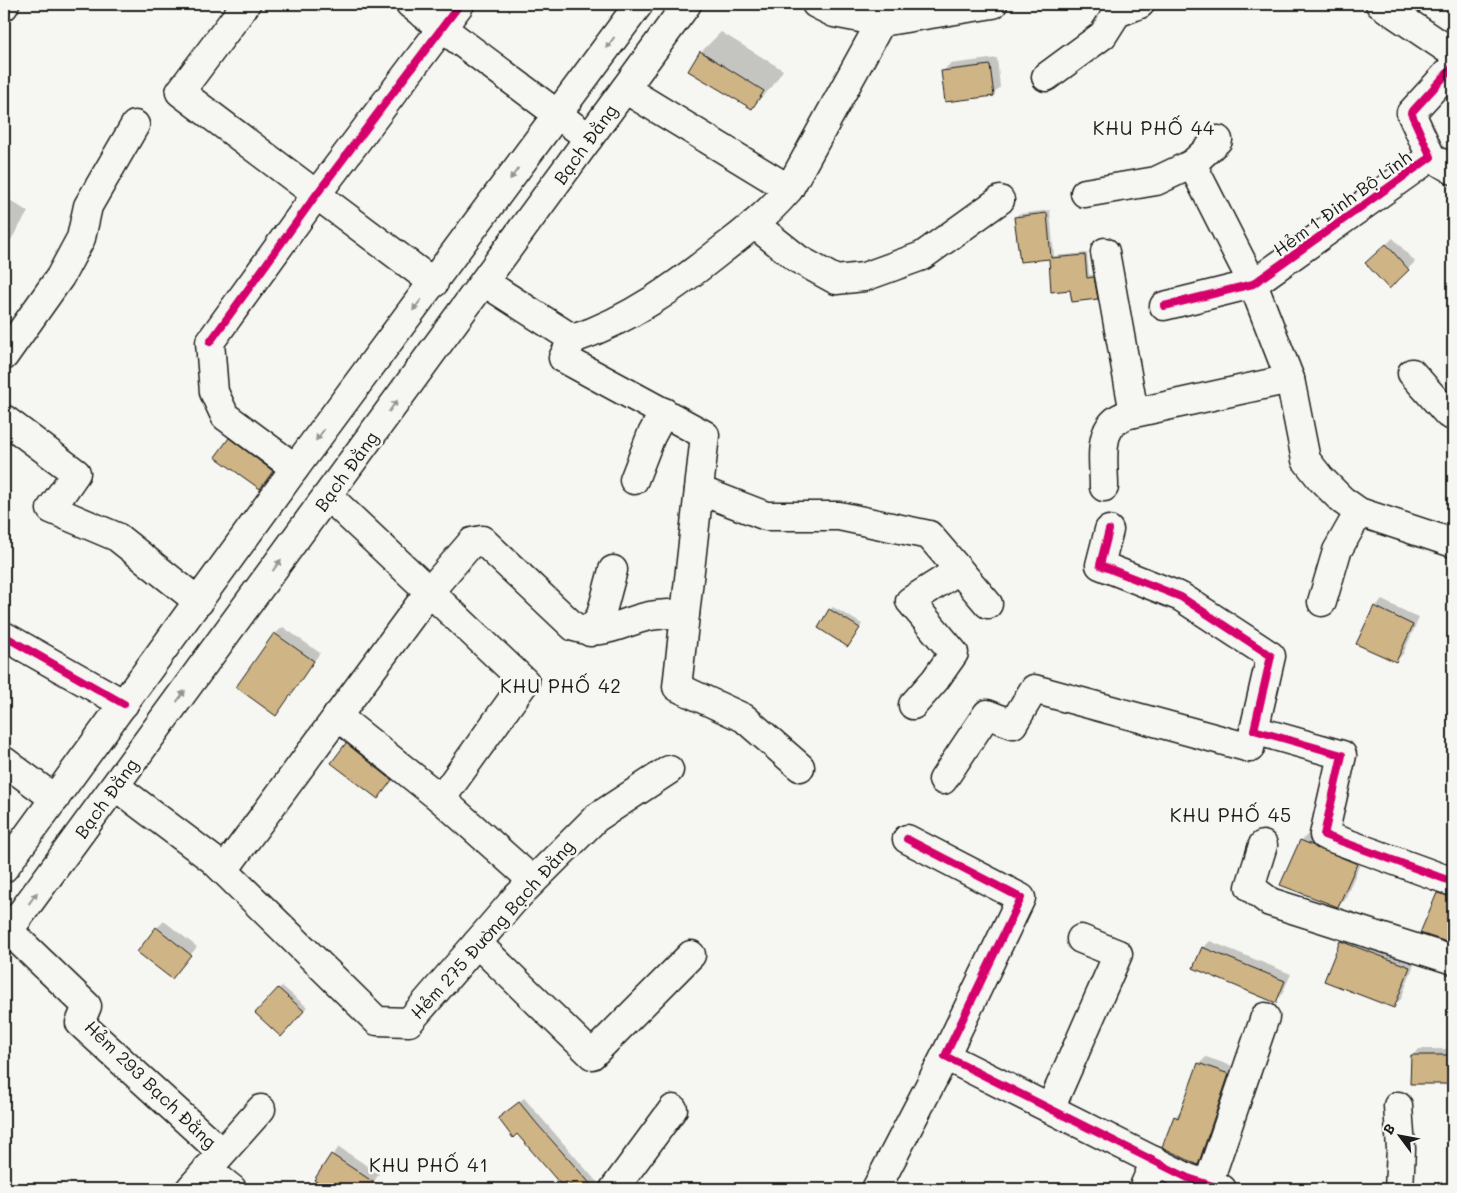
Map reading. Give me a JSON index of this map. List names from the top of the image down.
{
  "streets": {
    "street": [
      "Bạch Đằng",
      "Hẻm 1 Đinh Bộ Lĩnh",
      "Hẻm 275 Đường Bạch Đằng",
      "Hẻm 293 Bạch Đằng"
    ]
  },
  "crossings": [
    ["Bạch Đằng", "Hẻm 275 Đường Bạch Đằng"],
    ["Bạch Đằng", "Hẻm 293 Bạch Đằng"]
  ],
  "districts": [
    "KHU PHỐ 44",
    "KHU PHỐ 42",
    "KHU PHỐ 45",
    "KHU PHỐ 41"
  ],
  "north": "top left"
}
